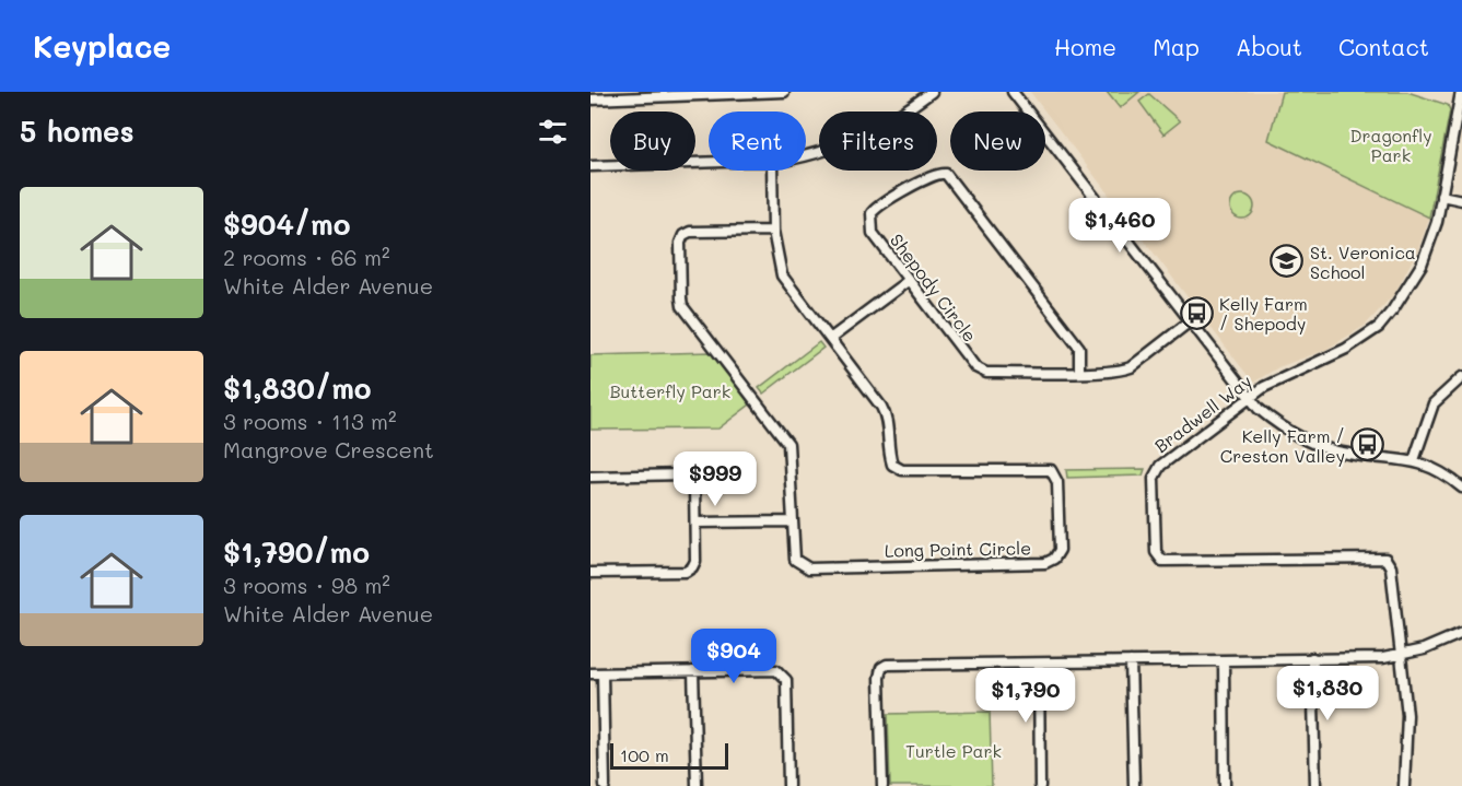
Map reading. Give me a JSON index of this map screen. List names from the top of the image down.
{
  "streets": {
    "street": ["Shepody Circle", "Bradwell Way", "Long Point Circle"]
  },
  "parks": ["Dragonfly Park", "Butterfly Park", "Turtle Park"],
  "places": {
    "school or university": ["St. Veronica School"],
    "bus stop": ["Kelly Farm / Shepody", "Kelly Farm / Creston Valley"]
  },
  "scale_bar": "100 m",
  "page": {
    "header": "Keyplace",
    "nav": [
      "Home",
      "Map",
      "About",
      "Contact"
    ],
    "heading": "5 homes",
    "chip": [
      "Buy",
      "Rent",
      "Filters",
      "New"
    ],
    "list": [
      {
        "name": "$904/mo",
        "note": "2 rooms · 66 m² · White Alder Avenue"
      },
      {
        "name": "$1,830/mo",
        "note": "3 rooms · 113 m² · Mangrove Crescent"
      },
      {
        "name": "$1,790/mo",
        "note": "3 rooms · 98 m² · White Alder Avenue"
      }
    ],
    "price": [
      "$1,460",
      "$999",
      "$904",
      "$1,830",
      "$1,790"
    ],
    "scale": "100 m"
  }
}
